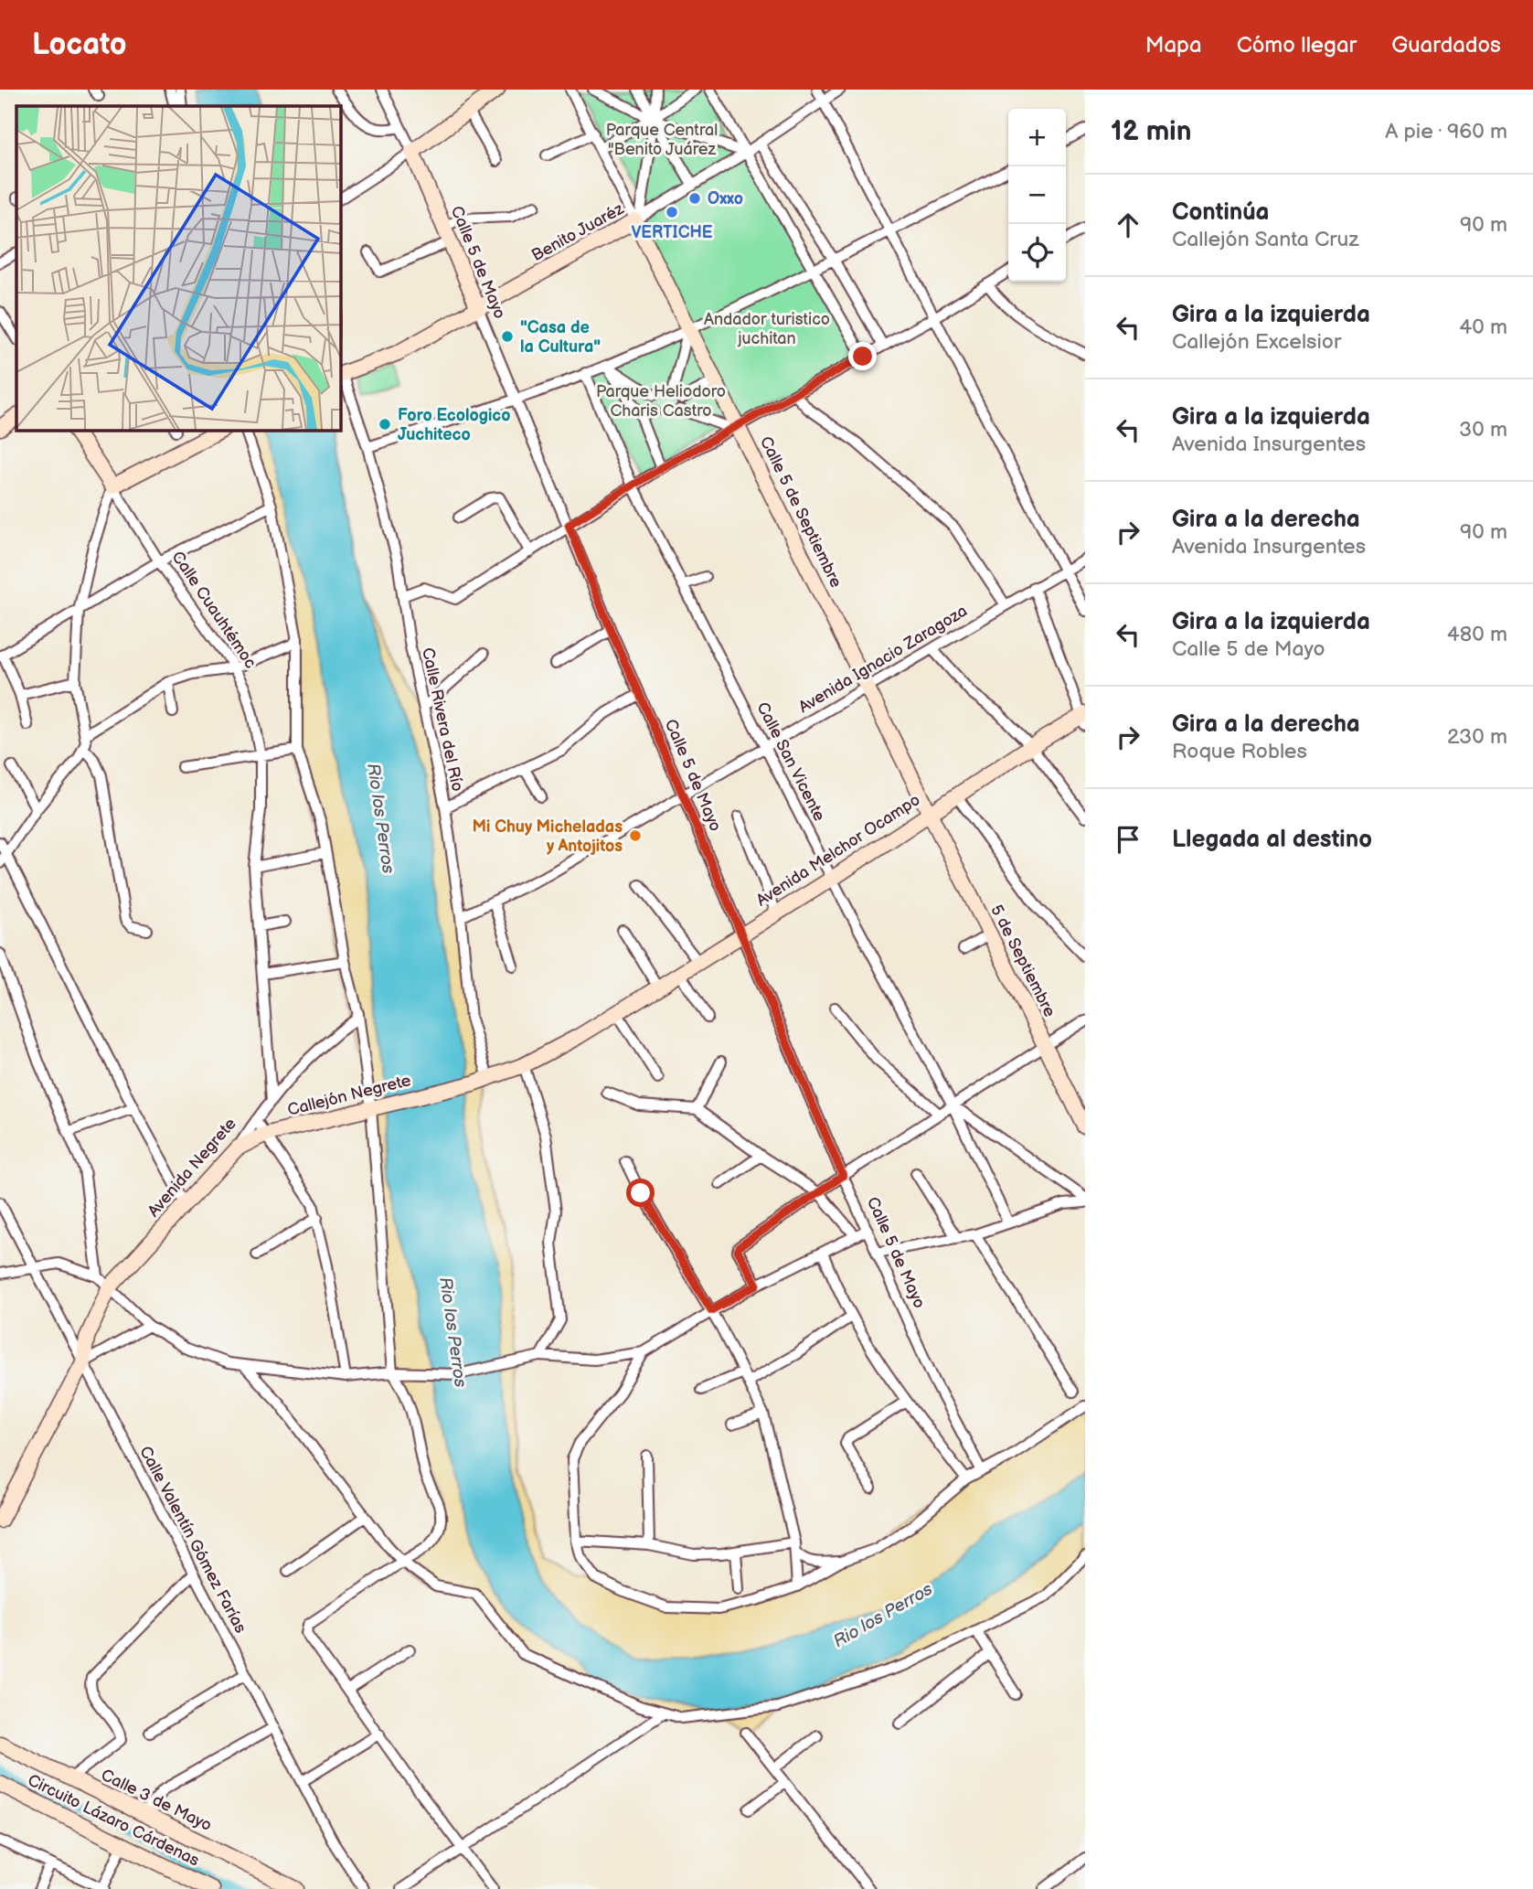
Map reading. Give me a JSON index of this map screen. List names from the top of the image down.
{
  "streets": {
    "street": [
      "Benito Juaréz",
      "Calle 5 de Mayo",
      "Calle 5 de Septiembre",
      "Calle Cuauhtémoc",
      "Avenida Ignacio Zaragoza",
      "Calle Rivera del Río",
      "Calle San Vicente",
      "Avenida Melchor Ocampo",
      "5 de Septiembre",
      "Callejón Negrete",
      "Avenida Negrete",
      "Calle Valentín Gómez Farías",
      "Calle 3 de Mayo",
      "Circuito Lázaro Cárdenas"
    ]
  },
  "crossings": [
    ["Benito Juaréz", "Calle 5 de Mayo"],
    ["Benito Juaréz", "Calle 5 de Septiembre"],
    ["Benito Juaréz", "Calle Rivera del Río"],
    ["Calle 5 de Mayo", "Avenida Ignacio Zaragoza"],
    ["Calle 5 de Mayo", "Avenida Melchor Ocampo"],
    ["Calle 5 de Septiembre", "Avenida Ignacio Zaragoza"],
    ["Calle 5 de Septiembre", "Avenida Melchor Ocampo"],
    ["Calle 5 de Septiembre", "5 de Septiembre"],
    ["Calle Cuauhtémoc", "Avenida Negrete"],
    ["Avenida Ignacio Zaragoza", "Calle Rivera del Río"],
    ["Avenida Ignacio Zaragoza", "Calle San Vicente"],
    ["Calle Rivera del Río", "Avenida Melchor Ocampo"],
    ["Calle San Vicente", "Avenida Melchor Ocampo"],
    ["Avenida Melchor Ocampo", "5 de Septiembre"],
    ["Avenida Melchor Ocampo", "Callejón Negrete"],
    ["Callejón Negrete", "Avenida Negrete"],
    ["Avenida Negrete", "Calle Valentín Gómez Farías"]
  ],
  "water": ["Rio los Perros"],
  "parks": ["Parque Central \"Benito Juárez", "Andador turistico juchitan", "Parque Heliodoro Charis Castro"],
  "places": [
    "Oxxo",
    "VERTICHE",
    "\"Casa de la Cultura\"",
    "Foro Ecologico Juchiteco",
    "Mi Chuy Micheladas y Antojitos"
  ],
  "page": {
    "header": "Locato",
    "nav": ["Mapa", "Cómo llegar", "Guardados"],
    "heading": ["12 min", "A pie · 960 m"],
    "map_buttons": ["+", "−"],
    "list": [
      ["Continúa", "Callejón Santa Cruz", "90 m"],
      ["Gira a la izquierda", "Callejón Excelsior", "40 m"],
      ["Gira a la izquierda", "Avenida Insurgentes", "30 m"],
      ["Gira a la derecha", "Avenida Insurgentes", "90 m"],
      ["Gira a la izquierda", "Calle 5 de Mayo", "480 m"],
      ["Gira a la derecha", "Roque Robles", "230 m"],
      "Llegada al destino"
    ]
  }
}
